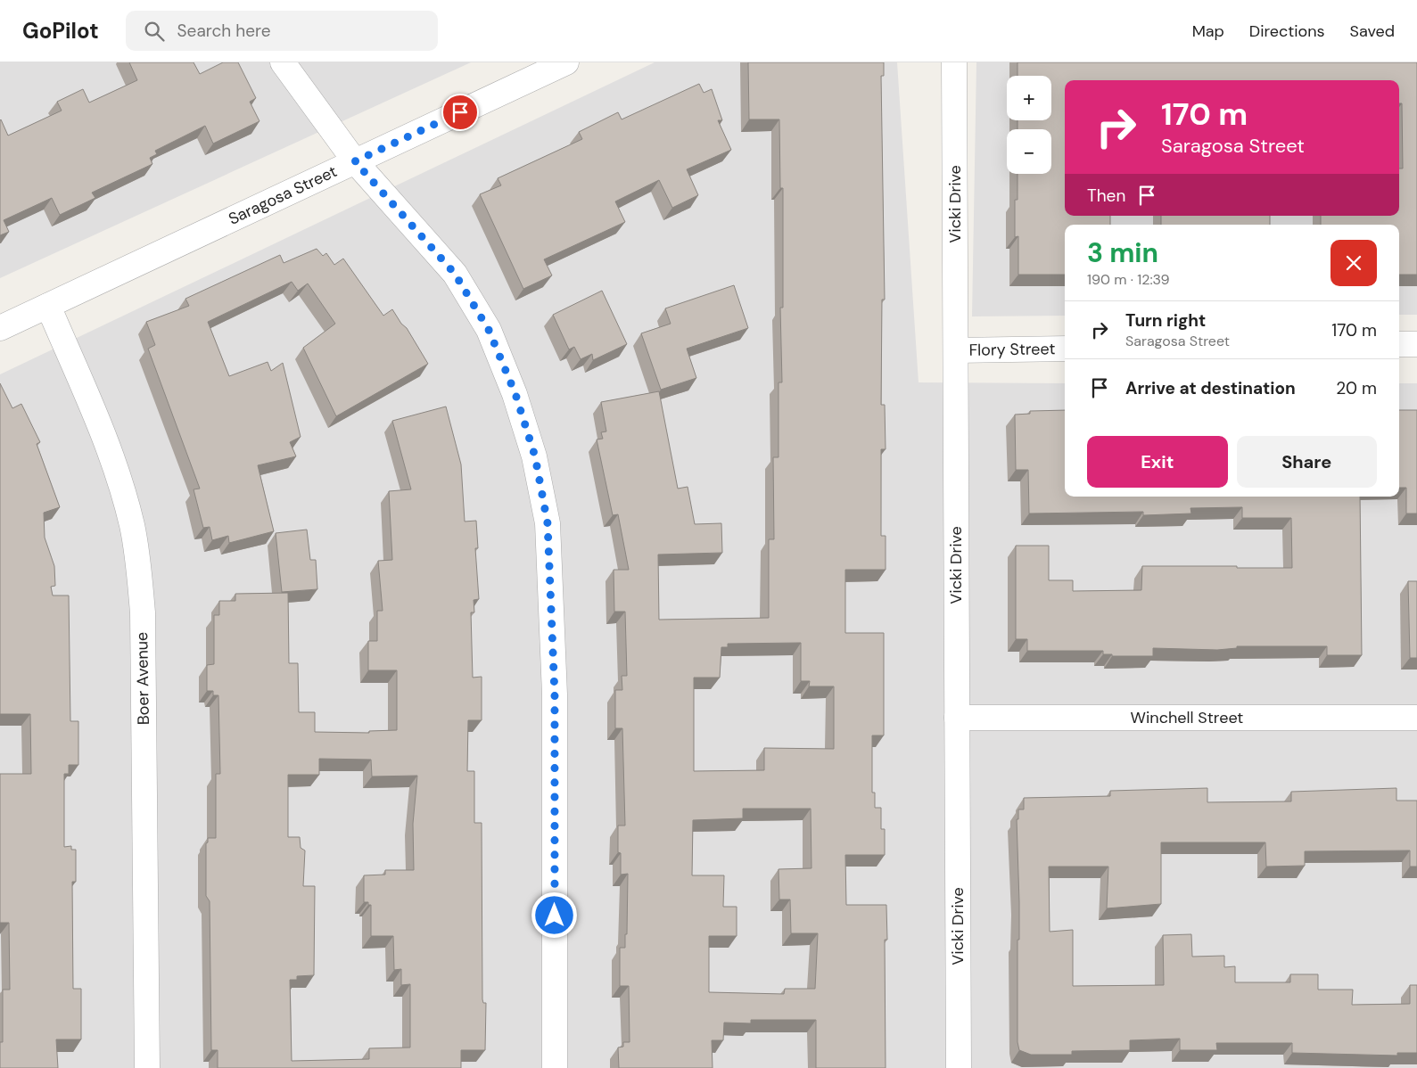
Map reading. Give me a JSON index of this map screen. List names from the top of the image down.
{
  "streets": {
    "street": [
      "Saragosa Street",
      "Vicki Drive",
      "Flory Street",
      "Boer Avenue",
      "Winchell Street"
    ]
  },
  "crossings": [
    ["Saragosa Street", "Boer Avenue"],
    ["Vicki Drive", "Flory Street"],
    ["Vicki Drive", "Winchell Street"]
  ],
  "page": {
    "header": "GoPilot",
    "search": "Search here",
    "nav": ["Map", "Directions", "Saved"],
    "map_buttons": ["+", "−"],
    "turn": ["170 m", "Saragosa Street"],
    "then": "Then",
    "heading": ["3 min", "190 m · 12:39"],
    "list": [
      {
        "name": "Turn right",
        "note": "Saragosa Street",
        "value": "170 m"
      },
      {
        "name": "Arrive at destination",
        "value": "20 m"
      }
    ],
    "buttons": ["Exit", "Share"]
  }
}
